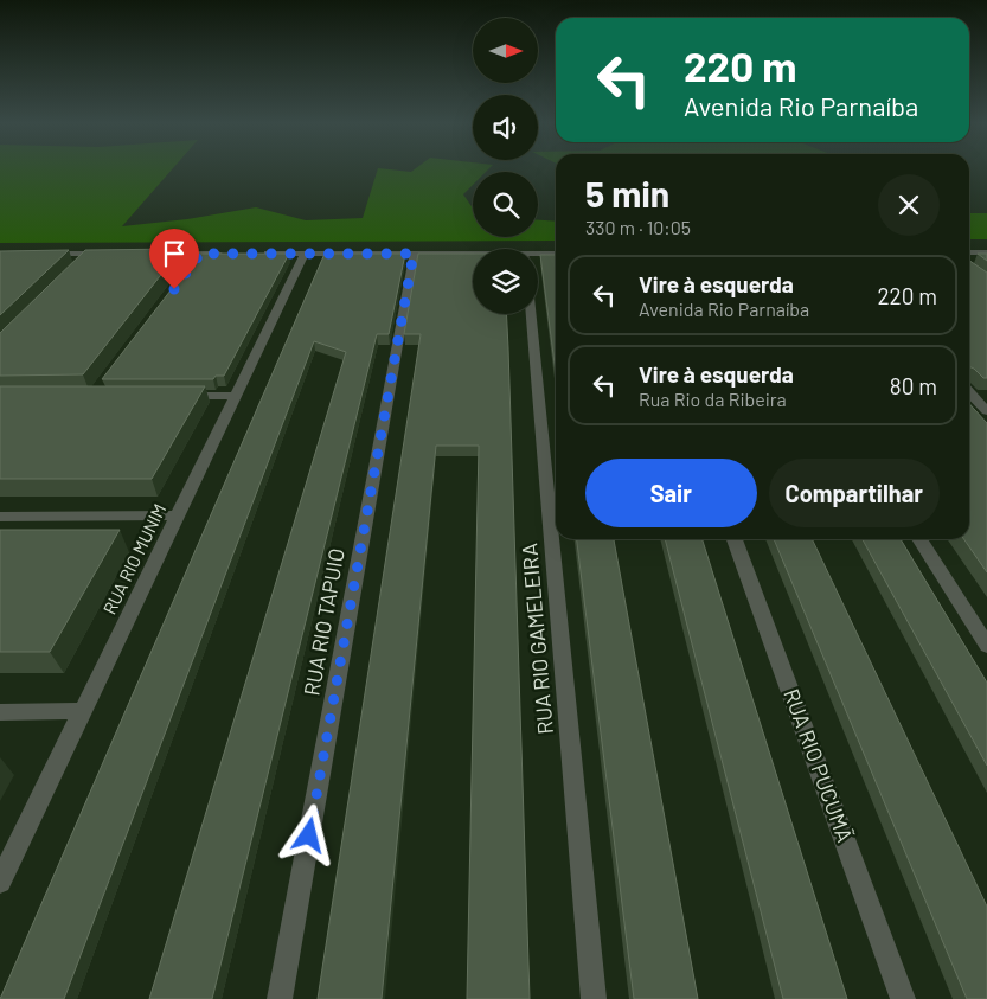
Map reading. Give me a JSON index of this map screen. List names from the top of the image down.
{
  "streets": {
    "street": [
      "RUA RIO MUNIM",
      "RUA RIO TAPUIO",
      "RUA RIO GAMELEIRA",
      "RUA RIO PUCUMÃ"
    ]
  },
  "north": "right",
  "page": {
    "turn": ["220 m", "Avenida Rio Parnaíba"],
    "heading": ["5 min", "330 m · 10:05"],
    "list": [
      {
        "name": "Vire à esquerda",
        "note": "Avenida Rio Parnaíba",
        "value": "220 m"
      },
      {
        "name": "Vire à esquerda",
        "note": "Rua Rio da Ribeira",
        "value": "80 m"
      }
    ],
    "buttons": ["Sair", "Compartilhar"]
  }
}
